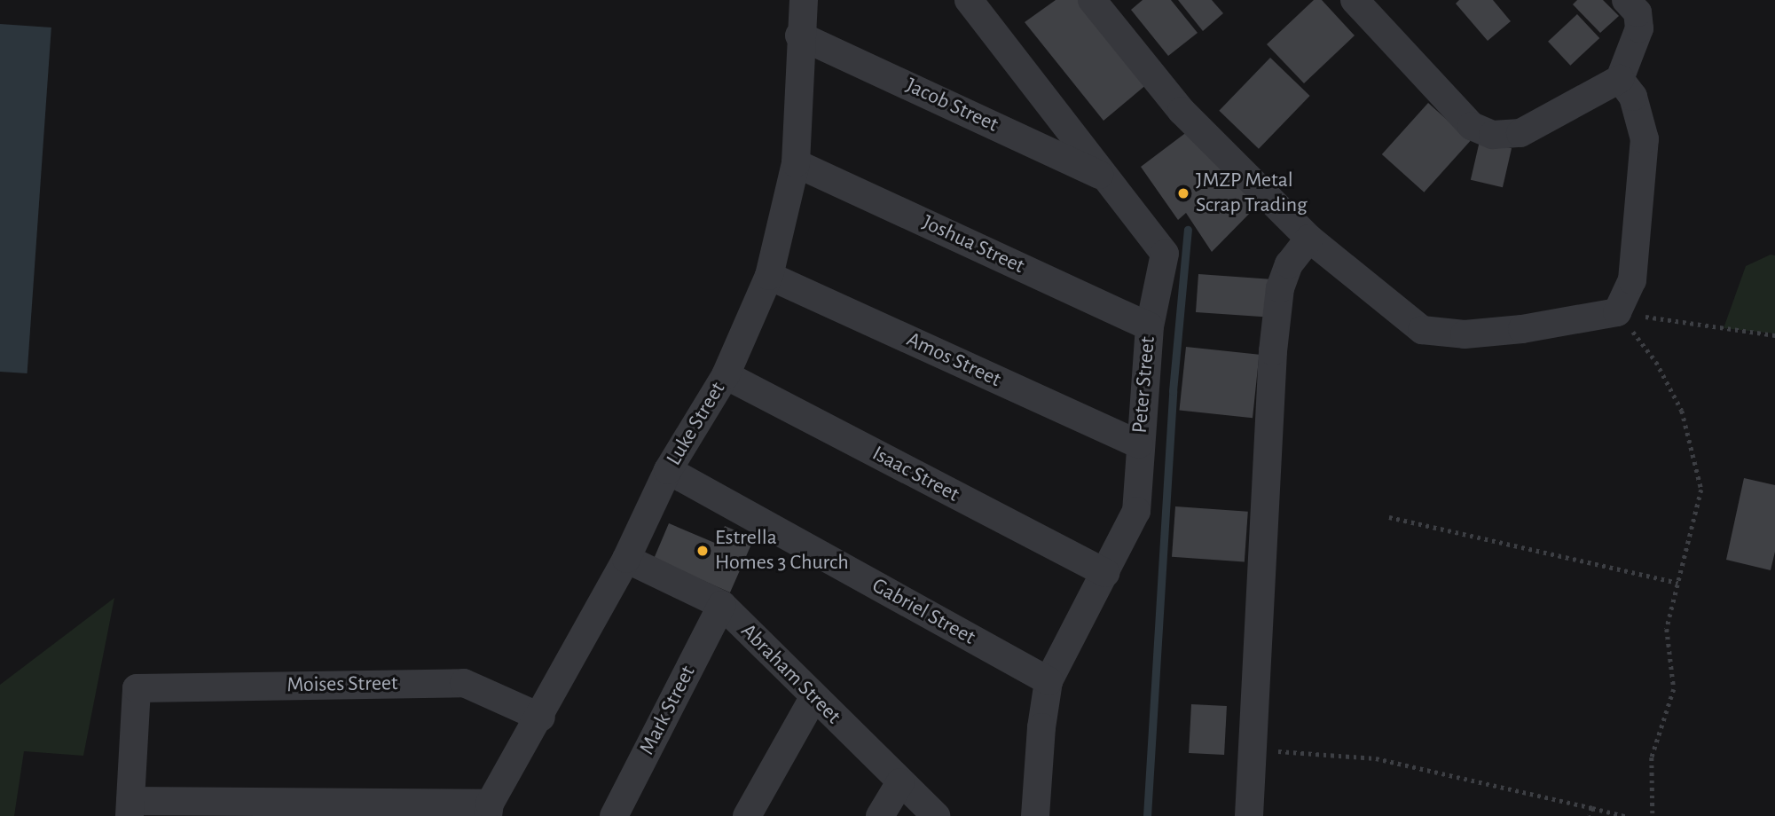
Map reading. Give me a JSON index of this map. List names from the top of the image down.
{
  "streets": {
    "street": [
      "Jacob Street",
      "Joshua Street",
      "Amos Street",
      "Peter Street",
      "Luke Street",
      "Isaac Street",
      "Gabriel Street",
      "Abraham Street",
      "Moises Street",
      "Mark Street"
    ]
  },
  "crossings": [
    ["Jacob Street", "Peter Street"],
    ["Jacob Street", "Luke Street"],
    ["Joshua Street", "Peter Street"],
    ["Joshua Street", "Luke Street"],
    ["Amos Street", "Peter Street"],
    ["Amos Street", "Luke Street"],
    ["Peter Street", "Isaac Street"],
    ["Peter Street", "Gabriel Street"],
    ["Luke Street", "Isaac Street"],
    ["Luke Street", "Gabriel Street"],
    ["Luke Street", "Abraham Street"],
    ["Luke Street", "Moises Street"],
    ["Abraham Street", "Mark Street"]
  ],
  "places": ["JMZP Metal Scrap Trading", "Estrella Homes 3 Church"]
}
